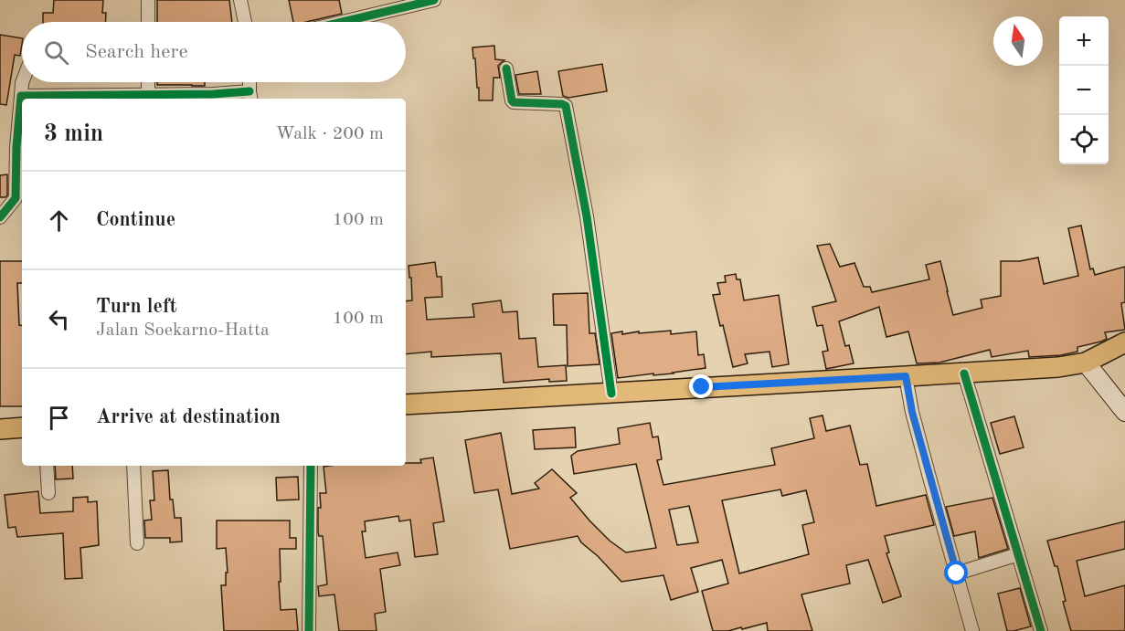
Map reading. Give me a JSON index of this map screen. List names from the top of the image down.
{
  "north": "top",
  "page": {
    "map_buttons": ["+", "−"],
    "search": "Search here",
    "heading": ["3 min", "Walk · 200 m"],
    "list": [
      ["Continue", "100 m"],
      ["Turn left", "Jalan Soekarno-Hatta", "100 m"],
      "Arrive at destination"
    ]
  }
}
